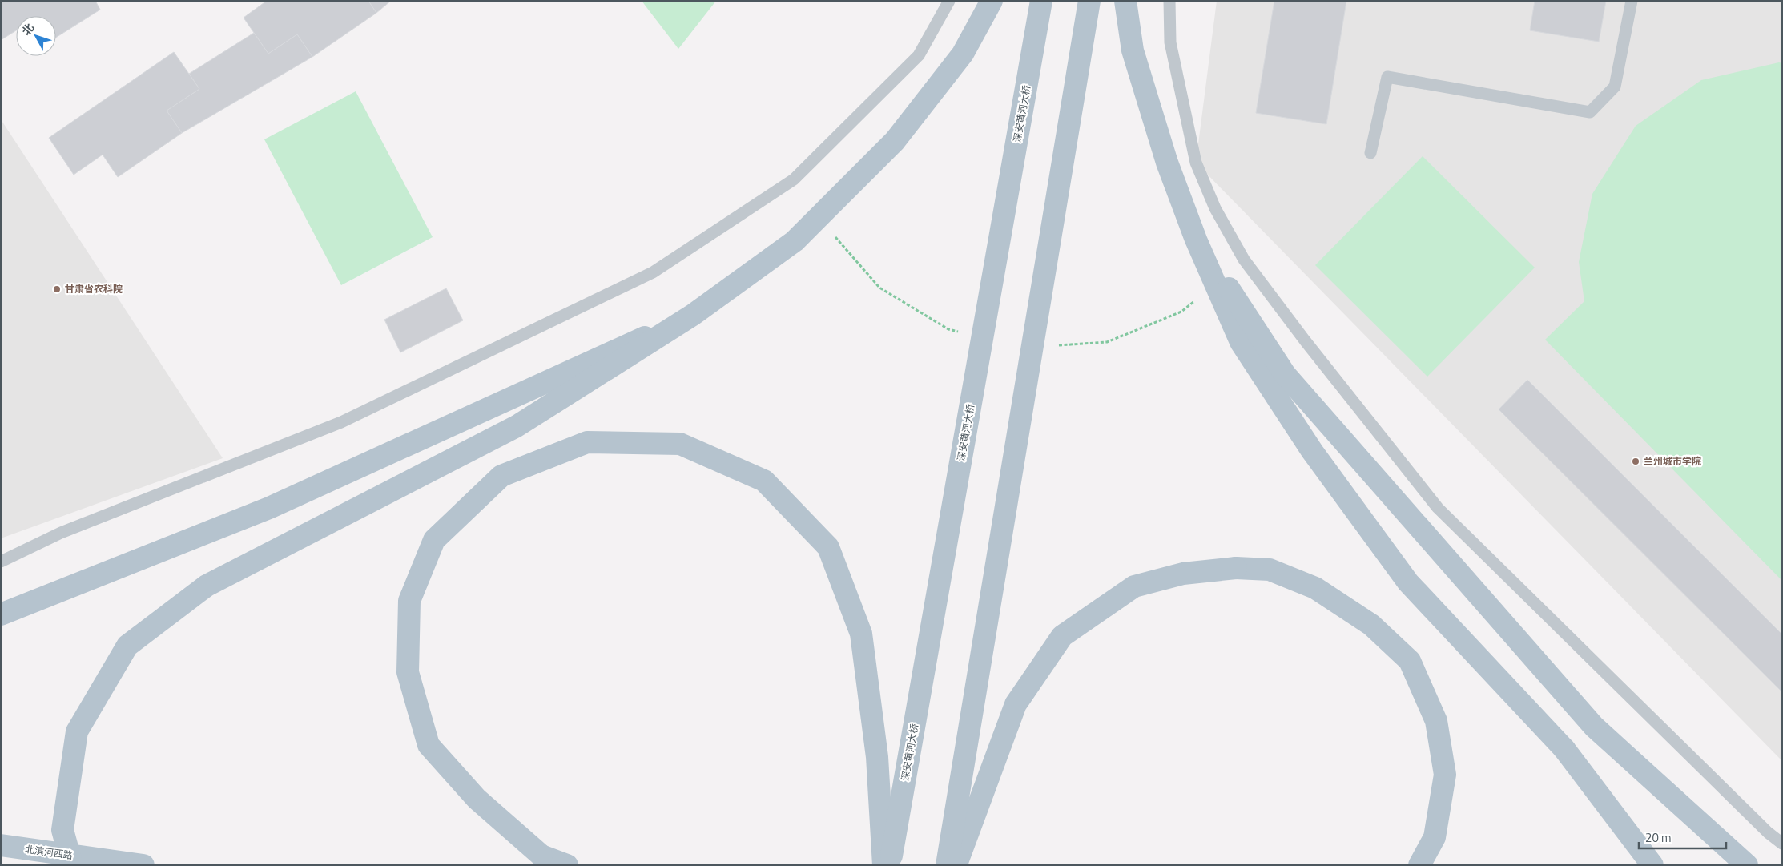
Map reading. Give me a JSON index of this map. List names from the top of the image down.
{
  "streets": {
    "main road": ["深安黄河大桥", "北滨河西路"]
  },
  "places": ["甘肃省农科院", "兰州城市学院"],
  "scale_bar": "20 m",
  "north": "top left"
}
